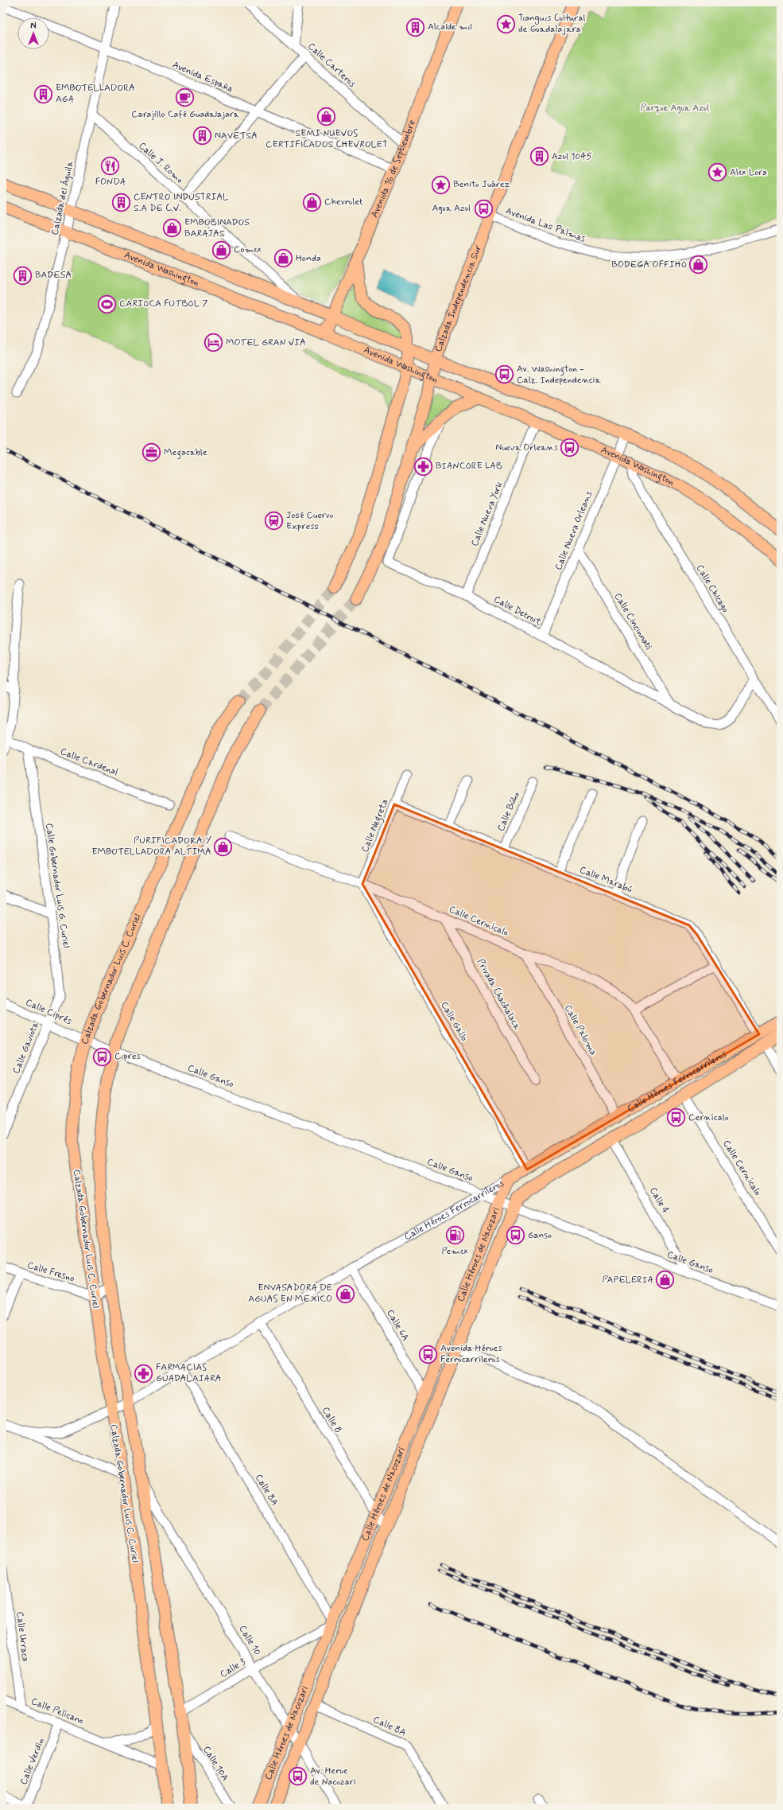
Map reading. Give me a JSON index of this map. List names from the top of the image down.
{
  "streets": {
    "main road": [
      "Avenida 16 de Septiembre",
      "Avenida Washington",
      "Calzada Independencia Sur",
      "Calzada Gobernador Luis C. Curiel",
      "Calle Héroes Ferrocarrileros",
      "Calle Héroes de Nacozari"
    ],
    "street": [
      "Calle Carteros",
      "Avenida España",
      "Calle J. Romo",
      "Calzada del Águila",
      "Avenida Las Palmas",
      "Calle Nueva York",
      "Calle Nueva Orleans",
      "Calle Chicago",
      "Calle Detroit",
      "Calle Cincinnati",
      "Calle Cardenal",
      "Calle Búho",
      "Calle Negreta",
      "Calle Marabú",
      "Calle Gobernador Luis G. Curiel",
      "Calle Cernícalo",
      "Privada Chachalaca",
      "Calle Ciprés",
      "Calle Gallo",
      "Calle Paloma",
      "Calle Gaviota",
      "Calle Ganso",
      "Calle 4",
      "Calle Fresno",
      "Calle 6A",
      "Calle 8",
      "Calle 8A",
      "Calle Urraca",
      "Calle 10",
      "Calle 3",
      "Calle Pelícano",
      "Calle Verdín",
      "Calle 10A"
    ]
  },
  "crossings": [
    ["Calle Carteros", "Avenida 16 de Septiembre"],
    ["Avenida España", "Avenida 16 de Septiembre"],
    ["Avenida España", "Calzada del Águila"],
    ["Calle J. Romo", "Calzada del Águila"],
    ["Calle J. Romo", "Avenida Washington"],
    ["Avenida 16 de Septiembre", "Avenida Washington"],
    ["Calzada del Águila", "Avenida Washington"],
    ["Avenida Las Palmas", "Calzada Independencia Sur"],
    ["Avenida Washington", "Calzada Independencia Sur"],
    ["Avenida Washington", "Calle Nueva York"],
    ["Avenida Washington", "Calle Nueva Orleans"],
    ["Avenida Washington", "Calle Chicago"],
    ["Calle Nueva York", "Calle Detroit"],
    ["Calle Nueva Orleans", "Calle Detroit"],
    ["Calle Nueva Orleans", "Calle Cincinnati"],
    ["Calle Chicago", "Calle Detroit"],
    ["Calle Detroit", "Calle Cincinnati"],
    ["Calle Cardenal", "Calle Gobernador Luis G. Curiel"],
    ["Calle Búho", "Calle Marabú"],
    ["Calle Negreta", "Calle Marabú"],
    ["Calle Negreta", "Calle Cernícalo"],
    ["Calle Negreta", "Calle Gallo"],
    ["Calle Marabú", "Calle Héroes Ferrocarrileros"],
    ["Calle Gobernador Luis G. Curiel", "Calle Ciprés"],
    ["Calle Gobernador Luis G. Curiel", "Calle Gaviota"],
    ["Calle Cernícalo", "Privada Chachalaca"],
    ["Calle Cernícalo", "Calle Gallo"],
    ["Calle Cernícalo", "Calle Paloma"],
    ["Calle Cernícalo", "Calle Héroes Ferrocarrileros"],
    ["Calzada Gobernador Luis C. Curiel", "Calle Ciprés"],
    ["Calzada Gobernador Luis C. Curiel", "Calle Ganso"],
    ["Calzada Gobernador Luis C. Curiel", "Calle Héroes Ferrocarrileros"],
    ["Calzada Gobernador Luis C. Curiel", "Calle Fresno"],
    ["Calzada Gobernador Luis C. Curiel", "Calle 10"],
    ["Calzada Gobernador Luis C. Curiel", "Calle 3"],
    ["Calzada Gobernador Luis C. Curiel", "Calle Pelícano"],
    ["Calzada Gobernador Luis C. Curiel", "Calle 10A"],
    ["Calle Ciprés", "Calle Gaviota"],
    ["Calle Ciprés", "Calle Ganso"],
    ["Calle Gallo", "Calle Héroes Ferrocarrileros"],
    ["Calle Paloma", "Calle Héroes Ferrocarrileros"],
    ["Calle Ganso", "Calle Héroes Ferrocarrileros"],
    ["Calle Ganso", "Calle 4"],
    ["Calle Ganso", "Calle Héroes de Nacozari"],
    ["Calle Héroes Ferrocarrileros", "Calle 4"],
    ["Calle Héroes Ferrocarrileros", "Calle Héroes de Nacozari"],
    ["Calle Héroes Ferrocarrileros", "Calle 6A"],
    ["Calle Héroes Ferrocarrileros", "Calle 8"],
    ["Calle Héroes Ferrocarrileros", "Calle 8A"],
    ["Calle Héroes de Nacozari", "Calle 6A"],
    ["Calle Héroes de Nacozari", "Calle 8"],
    ["Calle Héroes de Nacozari", "Calle 8A"],
    ["Calle Héroes de Nacozari", "Calle 10"],
    ["Calle Héroes de Nacozari", "Calle 3"],
    ["Calle 8A", "Calle 3"],
    ["Calle Urraca", "Calle Pelícano"],
    ["Calle 10", "Calle 3"],
    ["Calle Pelícano", "Calle Verdín"]
  ],
  "parks": ["Parque Agua Azul"],
  "places": {
    "place": ["Tianguis Cultural de Guadalajara", "Alex Lora", "Benito Juárez"],
    "building": [
      "Alcalde mil",
      "EMBOTELLADORA AGA",
      "NAVETSA",
      "Azul 1045",
      "CENTRO INDUSTRIAL S.A DE C.V.",
      "BADESA"
    ],
    "cafe": ["Carajillo Café Guadalajara"],
    "shop": [
      "SEMI NUEVOS CERTIFICADOS CHEVROLET",
      "Chevrolet",
      "EMBOBINADOS BARAJAS",
      "Comex",
      "Honda",
      "BODEGA OFFIHO",
      "PURIFICADORA Y EMBOTELLADORA ALTIMA",
      "PAPELERIA",
      "ENVASADORA DE AGUAS EN MEXICO"
    ],
    "restaurant": ["FONDA"],
    "bus stop": [
      "Agua Azul",
      "Av. Washington - Calz. Independencia",
      "Nueva Orleans",
      "Cipres",
      "Cernícalo",
      "Ganso",
      "Avenida Héroes Ferrocarrileros",
      "Av. Heroe de Nacozari"
    ],
    "sports": ["CARIOCA FUTBOL 7"],
    "hotel": ["MOTEL GRAN VIA"],
    "office": ["Megacable"],
    "pharmacy": ["BIANCORE LAB", "FARMACIAS GUADALAJARA"],
    "station": ["José Cuervo Express"],
    "fuel station": ["Pemex"]
  },
  "north": "top"
}
